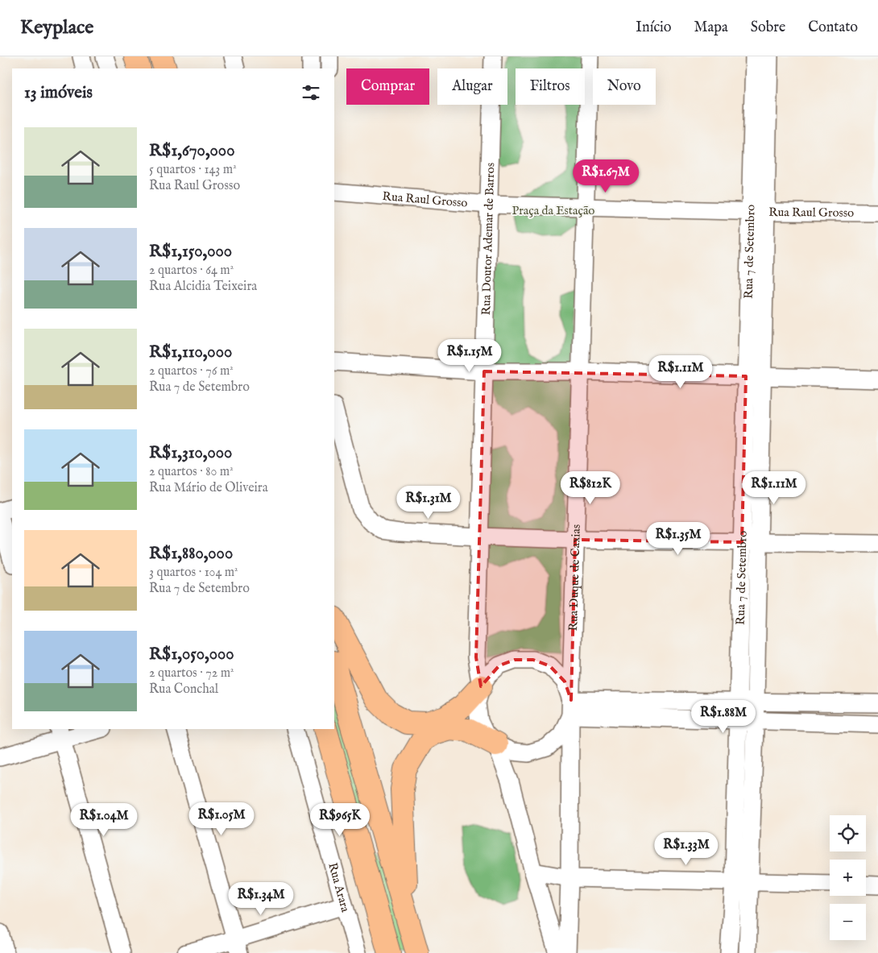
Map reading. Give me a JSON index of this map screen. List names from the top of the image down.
{
  "streets": {
    "street": [
      "Rua Raul Grosso",
      "Rua Doutor Ademar de Barros",
      "Rua 7 de Setembro",
      "Rua Duque de Caxias",
      "Rua Arara"
    ]
  },
  "crossings": [
    ["Rua Raul Grosso", "Rua Doutor Ademar de Barros"],
    ["Rua Raul Grosso", "Rua 7 de Setembro"],
    ["Rua Raul Grosso", "Rua Duque de Caxias"],
    ["Rua Doutor Ademar de Barros", "Rua Duque de Caxias"]
  ],
  "parks": ["Praça da Estação"],
  "page": {
    "header": "Keyplace",
    "nav": [
      "Início",
      "Mapa",
      "Sobre",
      "Contato"
    ],
    "chip": [
      "Comprar",
      "Alugar",
      "Filtros",
      "Novo"
    ],
    "heading": "13 imóveis",
    "list": [
      {
        "name": "R$1,670,000",
        "note": "5 quartos · 143 m² · Rua Raul Grosso"
      },
      {
        "name": "R$1,150,000",
        "note": "2 quartos · 64 m² · Rua Alcidia Teixeira"
      },
      {
        "name": "R$1,110,000",
        "note": "2 quartos · 76 m² · Rua 7 de Setembro"
      },
      {
        "name": "R$1,310,000",
        "note": "2 quartos · 80 m² · Rua Mário de Oliveira"
      },
      {
        "name": "R$1,880,000",
        "note": "3 quartos · 104 m² · Rua 7 de Setembro"
      },
      {
        "name": "R$1,050,000",
        "note": "2 quartos · 72 m² · Rua Conchal"
      }
    ],
    "price": [
      "R$1.67M",
      "R$1.15M",
      "R$1.11M",
      "R$812K",
      "R$1.11M",
      "R$1.31M",
      "R$1.35M",
      "R$1.88M",
      "R$1.05M",
      "R$1.04M",
      "R$965K",
      "R$1.33M",
      "R$1.34M"
    ],
    "map_buttons": ["+", "−"]
  }
}
